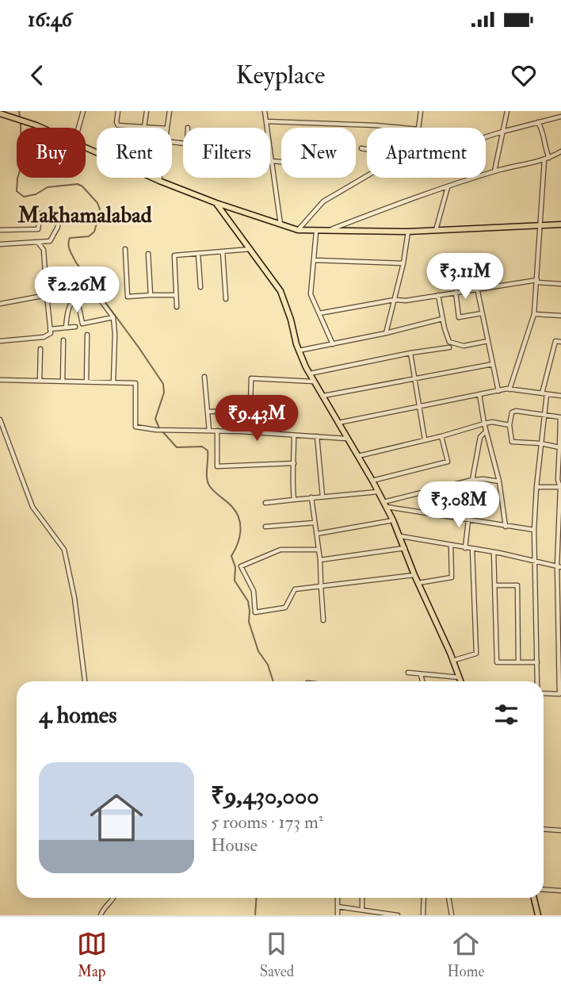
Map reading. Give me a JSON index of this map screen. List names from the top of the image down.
{
  "districts": ["Makhamalabad"],
  "page": {
    "status": "16:46",
    "header": "Keyplace",
    "chip": [
      "Buy",
      "Rent",
      "Filters",
      "New",
      "Apartment"
    ],
    "price": [
      "₹3.11M",
      "₹2.26M",
      "₹9.43M",
      "₹3.08M"
    ],
    "heading": "4 homes",
    "list": [
      {
        "name": "₹9,430,000",
        "note": "5 rooms · 173 m² · House"
      }
    ],
    "tabs": ["Map", "Saved", "Home"]
  }
}
